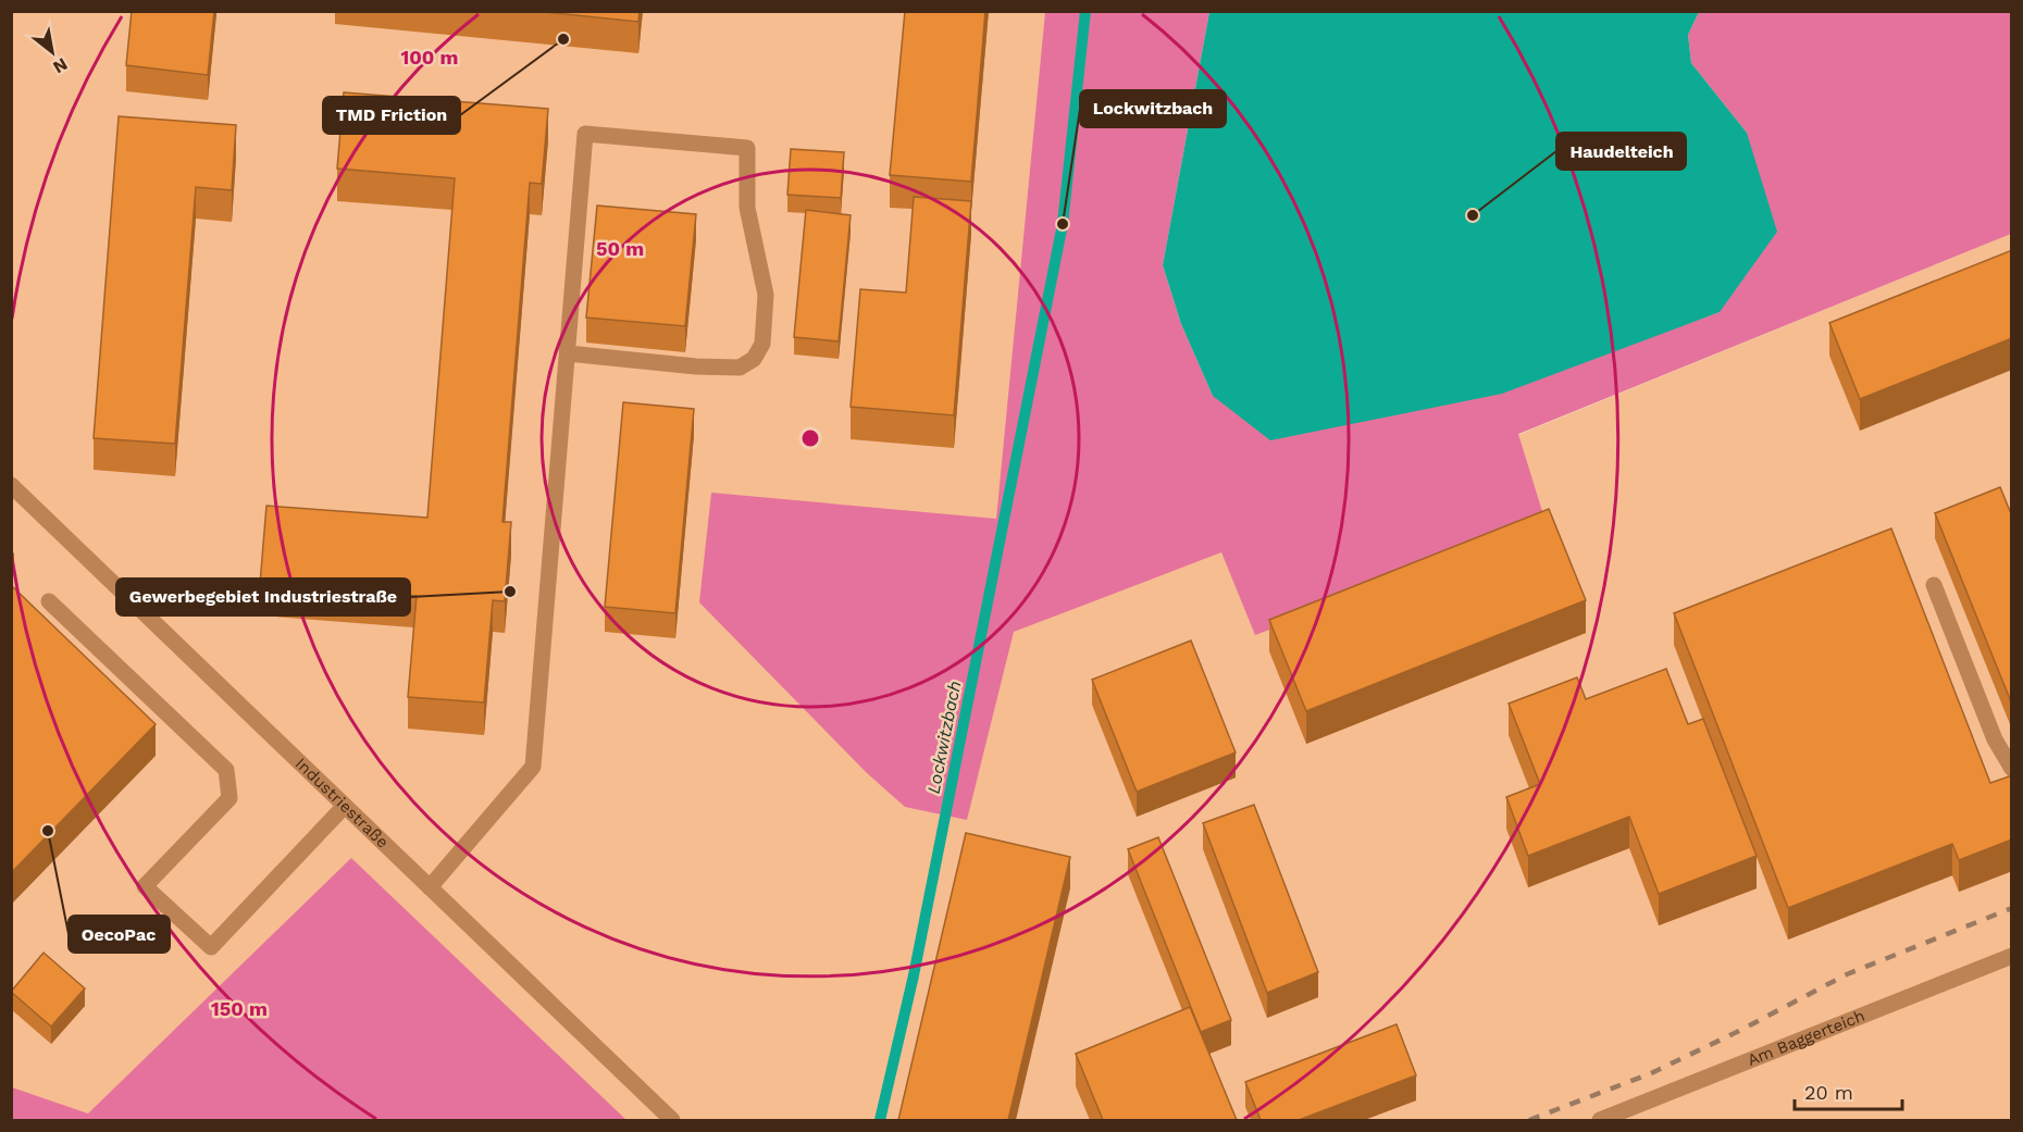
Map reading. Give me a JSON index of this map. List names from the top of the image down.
{
  "streets": {
    "street": ["Industriestraße", "Am Baggerteich"]
  },
  "water": ["Lockwitzbach"],
  "places": [
    "TMD Friction",
    "Haudelteich",
    "Lockwitzbach",
    "Gewerbegebiet Industriestraße",
    "OecoPac"
  ],
  "scale_bar": "20 m",
  "north": "bottom right",
  "rings": ["100 m", "50 m", "150 m"]
}
